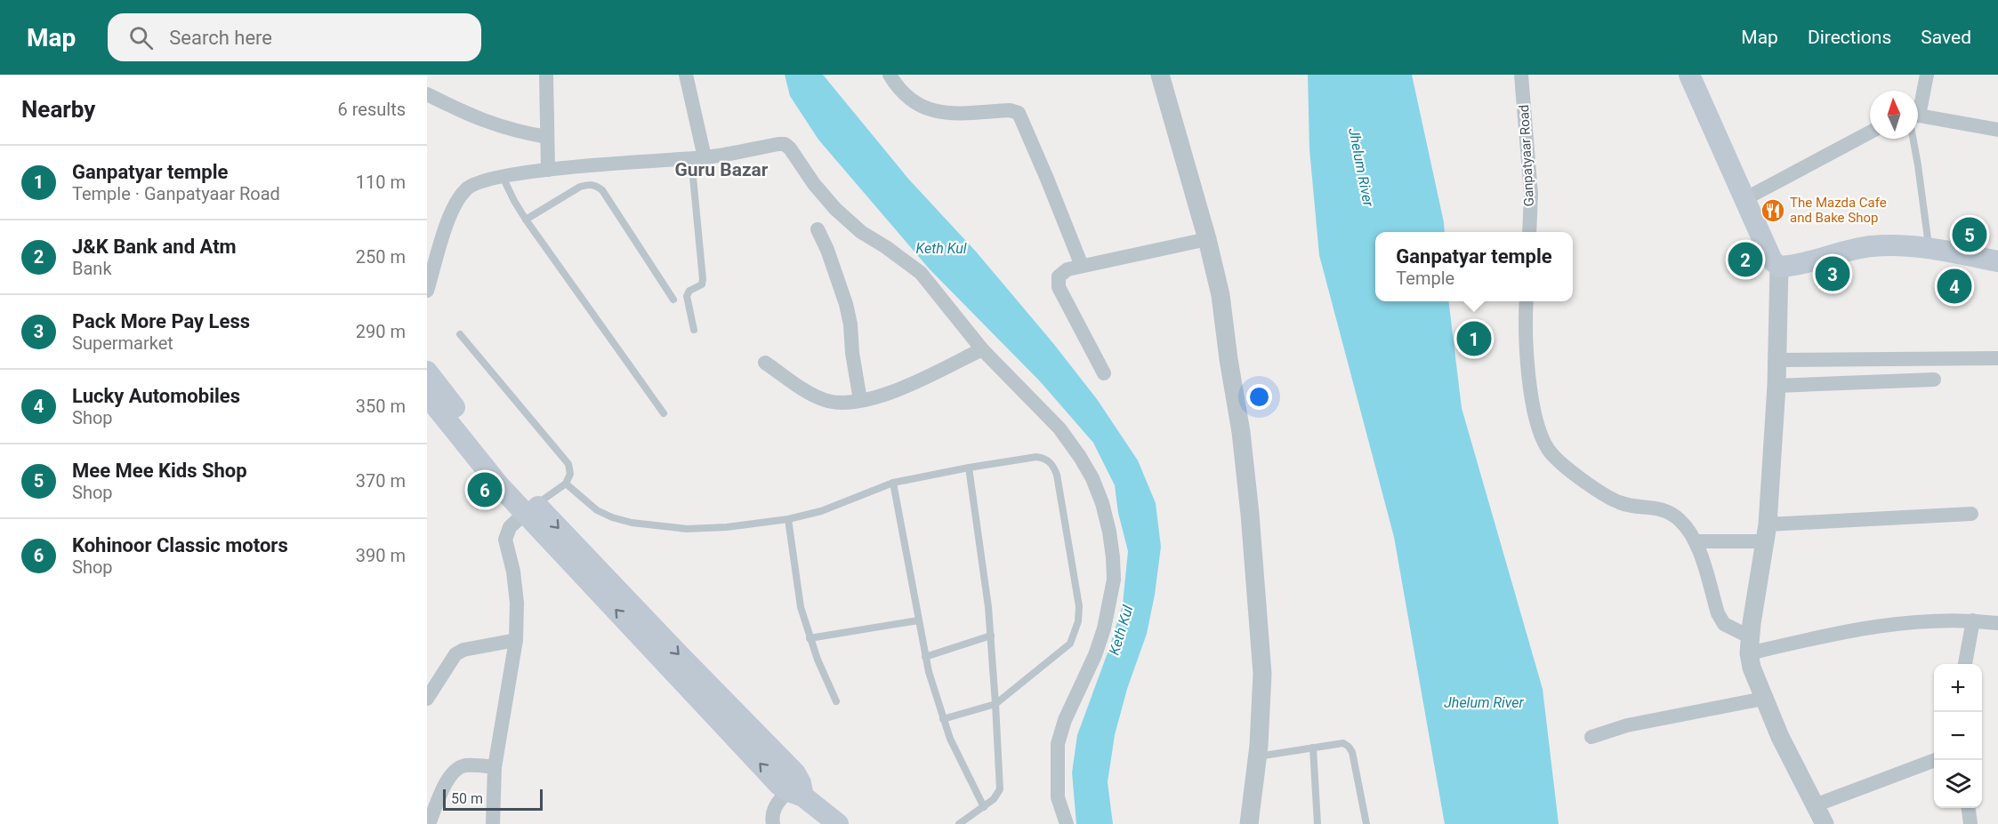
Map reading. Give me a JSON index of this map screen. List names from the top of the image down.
{
  "streets": {
    "street": ["Ganpatyaar Road"]
  },
  "districts": ["Guru Bazar"],
  "water": ["Jhelum River", "Keth Kul"],
  "places": {
    "restaurant": ["The Mazda Cafe and Bake Shop"]
  },
  "scale_bar": "50 m",
  "north": "top",
  "page": {
    "header": "Map",
    "search": "Search here",
    "nav": ["Map", "Directions", "Saved"],
    "heading": ["Nearby", "6 results"],
    "list": [
      {
        "mark": "1",
        "name": "Ganpatyar temple",
        "note": "Temple · Ganpatyaar Road",
        "value": "110 m"
      },
      {
        "mark": "2",
        "name": "J&K Bank and Atm",
        "note": "Bank",
        "value": "250 m"
      },
      {
        "mark": "3",
        "name": "Pack More Pay Less",
        "note": "Supermarket",
        "value": "290 m"
      },
      {
        "mark": "4",
        "name": "Lucky Automobiles",
        "note": "Shop",
        "value": "350 m"
      },
      {
        "mark": "5",
        "name": "Mee Mee Kids Shop",
        "note": "Shop",
        "value": "370 m"
      },
      {
        "mark": "6",
        "name": "Kohinoor Classic motors",
        "note": "Shop",
        "value": "390 m"
      }
    ],
    "pins": [
      "5",
      "2",
      "3",
      "4",
      "1",
      "6"
    ],
    "popup": ["Ganpatyar temple", "Temple"],
    "map_buttons": ["+", "−"],
    "scale": "50 m"
  }
}
